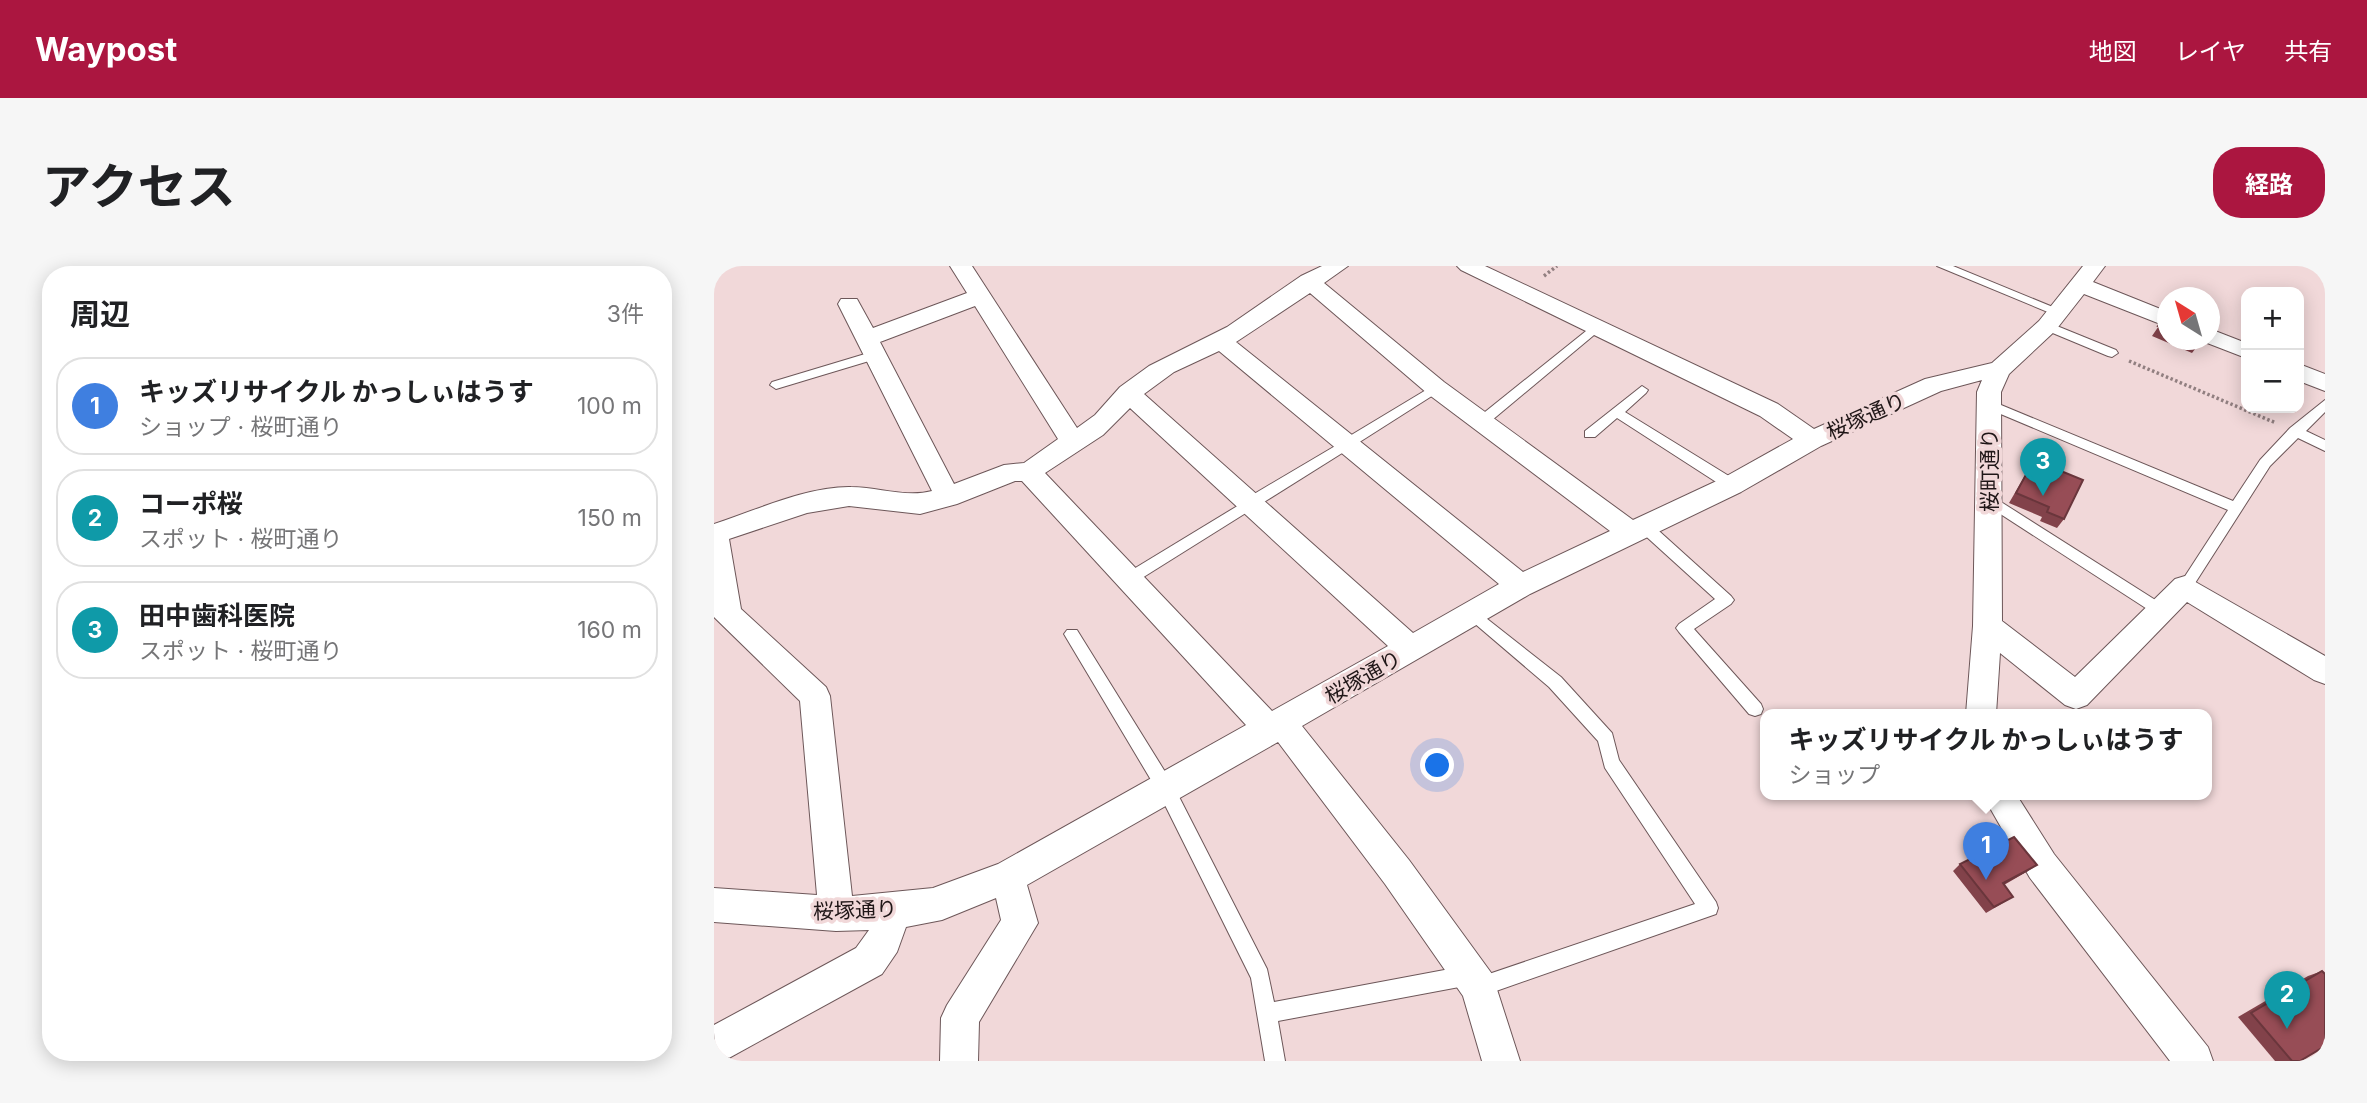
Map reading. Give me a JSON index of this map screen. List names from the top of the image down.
{
  "streets": {
    "street": ["桜塚通り", "桜町通り"]
  },
  "crossings": [
    ["桜塚通り", "桜町通り"]
  ],
  "north": "top left",
  "page": {
    "header": "Waypost",
    "nav": ["地図", "レイヤ", "共有"],
    "title": "アクセス",
    "buttons": "経路",
    "heading": ["周辺", "3件"],
    "map_buttons": ["+", "−"],
    "list": [
      {
        "mark": "1",
        "name": "キッズリサイクル かっしぃはうす",
        "note": "ショップ · 桜町通り",
        "value": "100 m"
      },
      {
        "mark": "2",
        "name": "コーポ桜",
        "note": "スポット · 桜町通り",
        "value": "150 m"
      },
      {
        "mark": "3",
        "name": "田中歯科医院",
        "note": "スポット · 桜町通り",
        "value": "160 m"
      }
    ],
    "pins": ["3", "1", "2"],
    "popup": ["キッズリサイクル かっしぃはうす", "ショップ"]
  }
}
